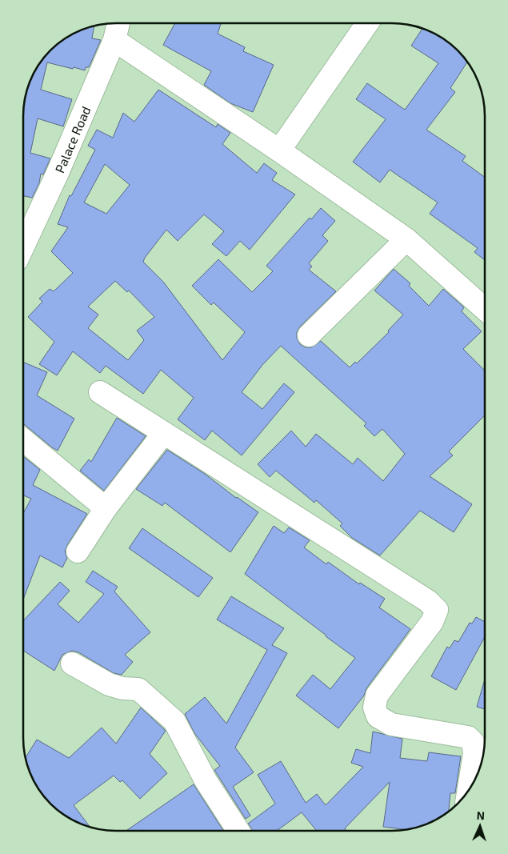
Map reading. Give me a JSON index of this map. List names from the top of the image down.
{
  "streets": {
    "street": ["Palace Road"]
  },
  "north": "top"
}
